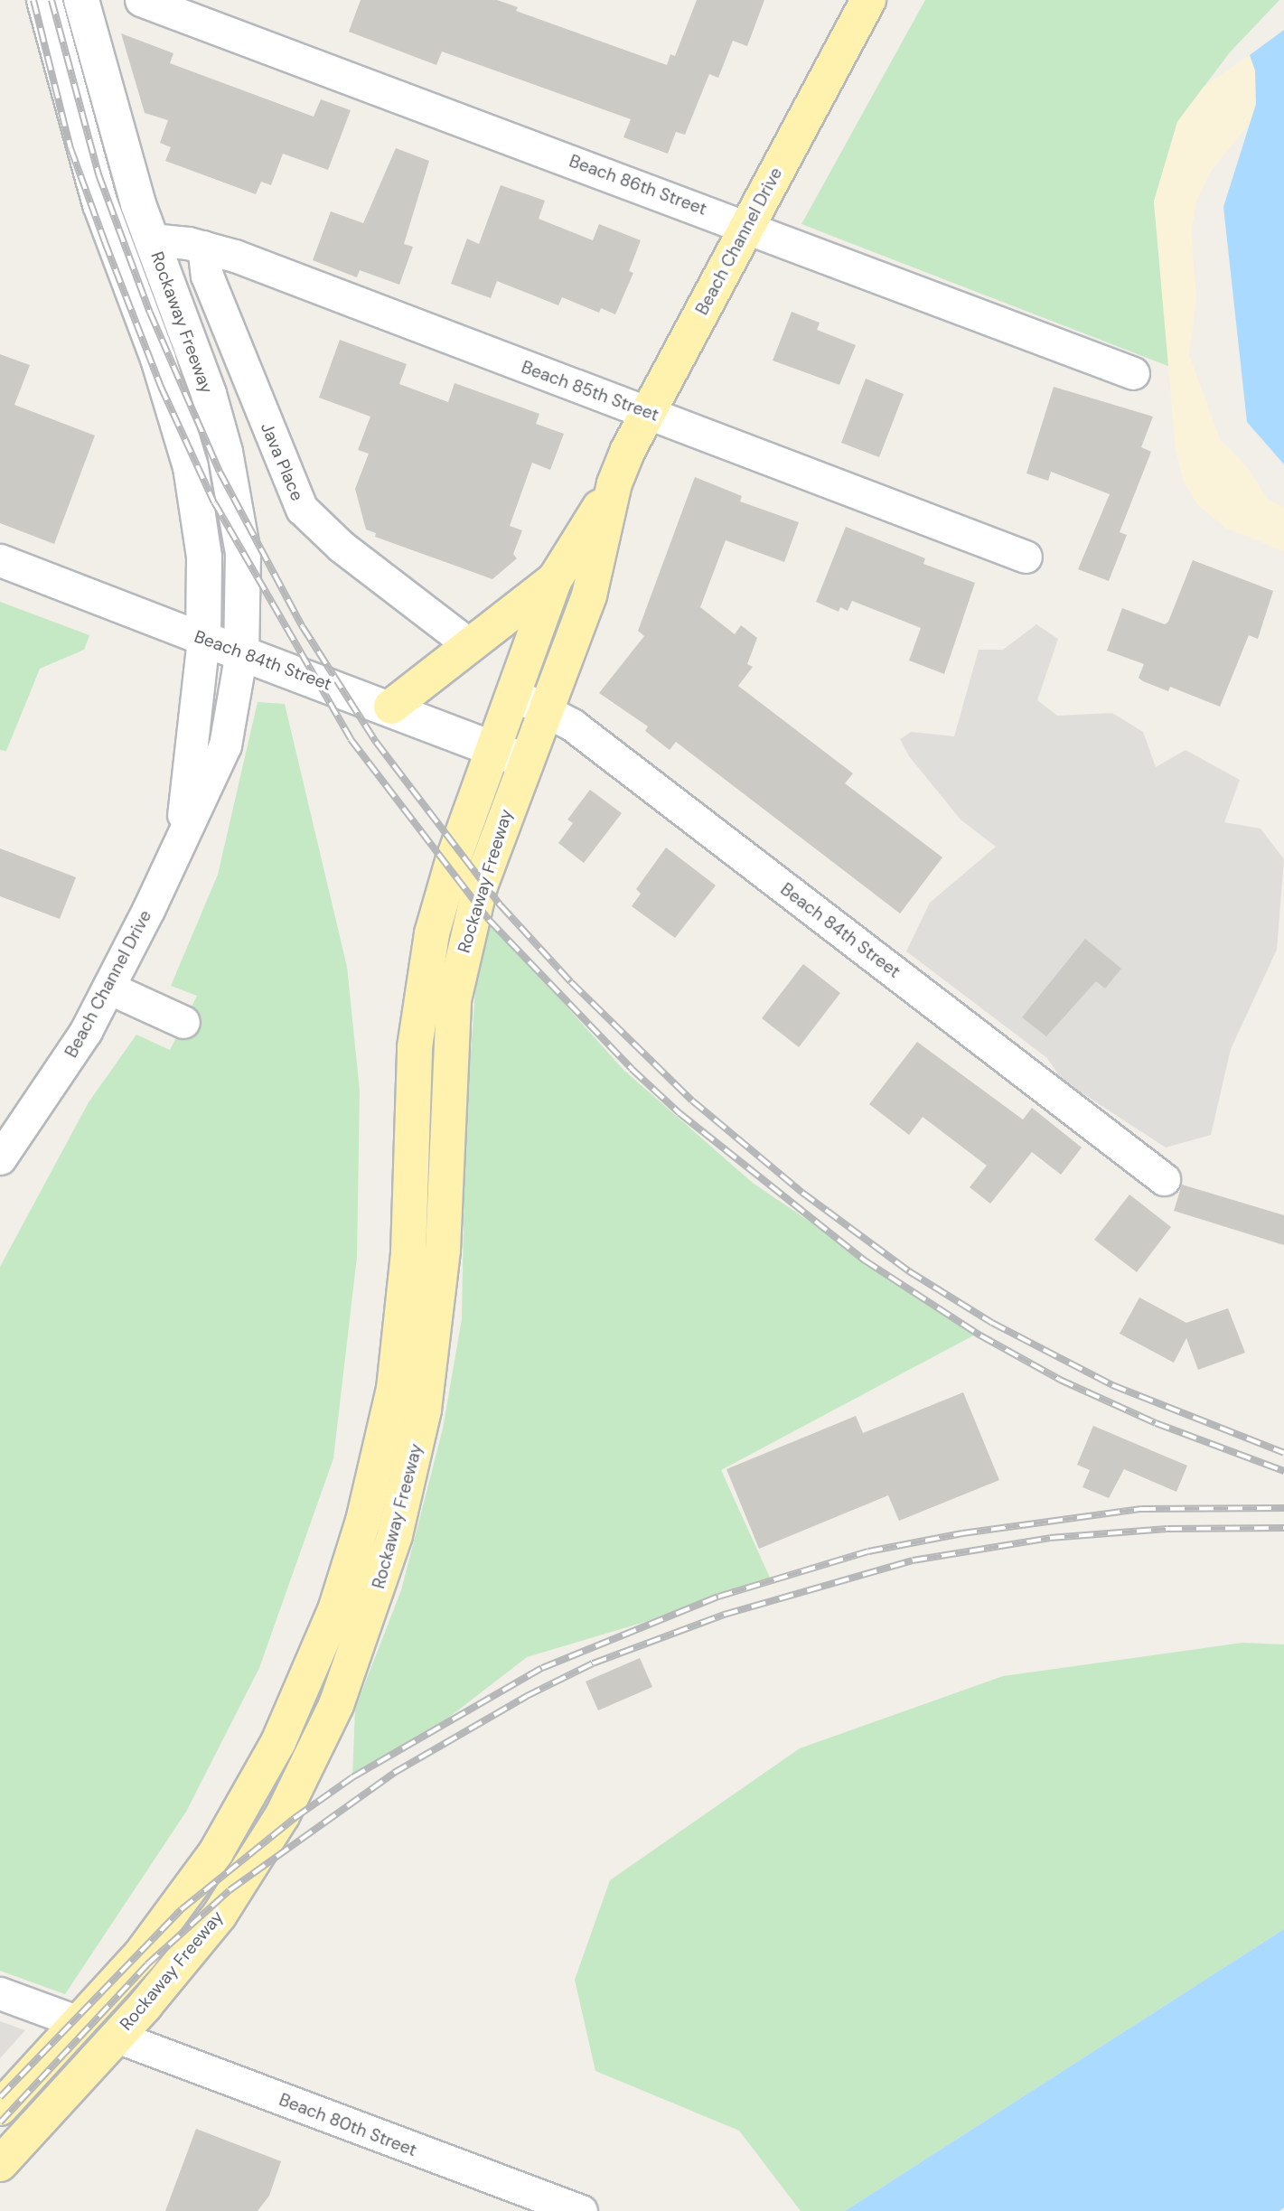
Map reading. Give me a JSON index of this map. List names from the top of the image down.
{
  "streets": {
    "main road": ["Beach Channel Drive", "Rockaway Freeway"],
    "street": [
      "Beach 86th Street",
      "Beach 85th Street",
      "Java Place",
      "Beach 84th Street",
      "Beach 80th Street"
    ]
  },
  "crossings": [
    ["Beach 86th Street", "Beach Channel Drive"],
    ["Beach Channel Drive", "Rockaway Freeway"],
    ["Beach Channel Drive", "Beach 85th Street"],
    ["Beach Channel Drive", "Beach 84th Street"],
    ["Rockaway Freeway", "Beach 85th Street"],
    ["Rockaway Freeway", "Beach 84th Street"],
    ["Rockaway Freeway", "Beach 80th Street"],
    ["Beach 85th Street", "Java Place"]
  ]
}
